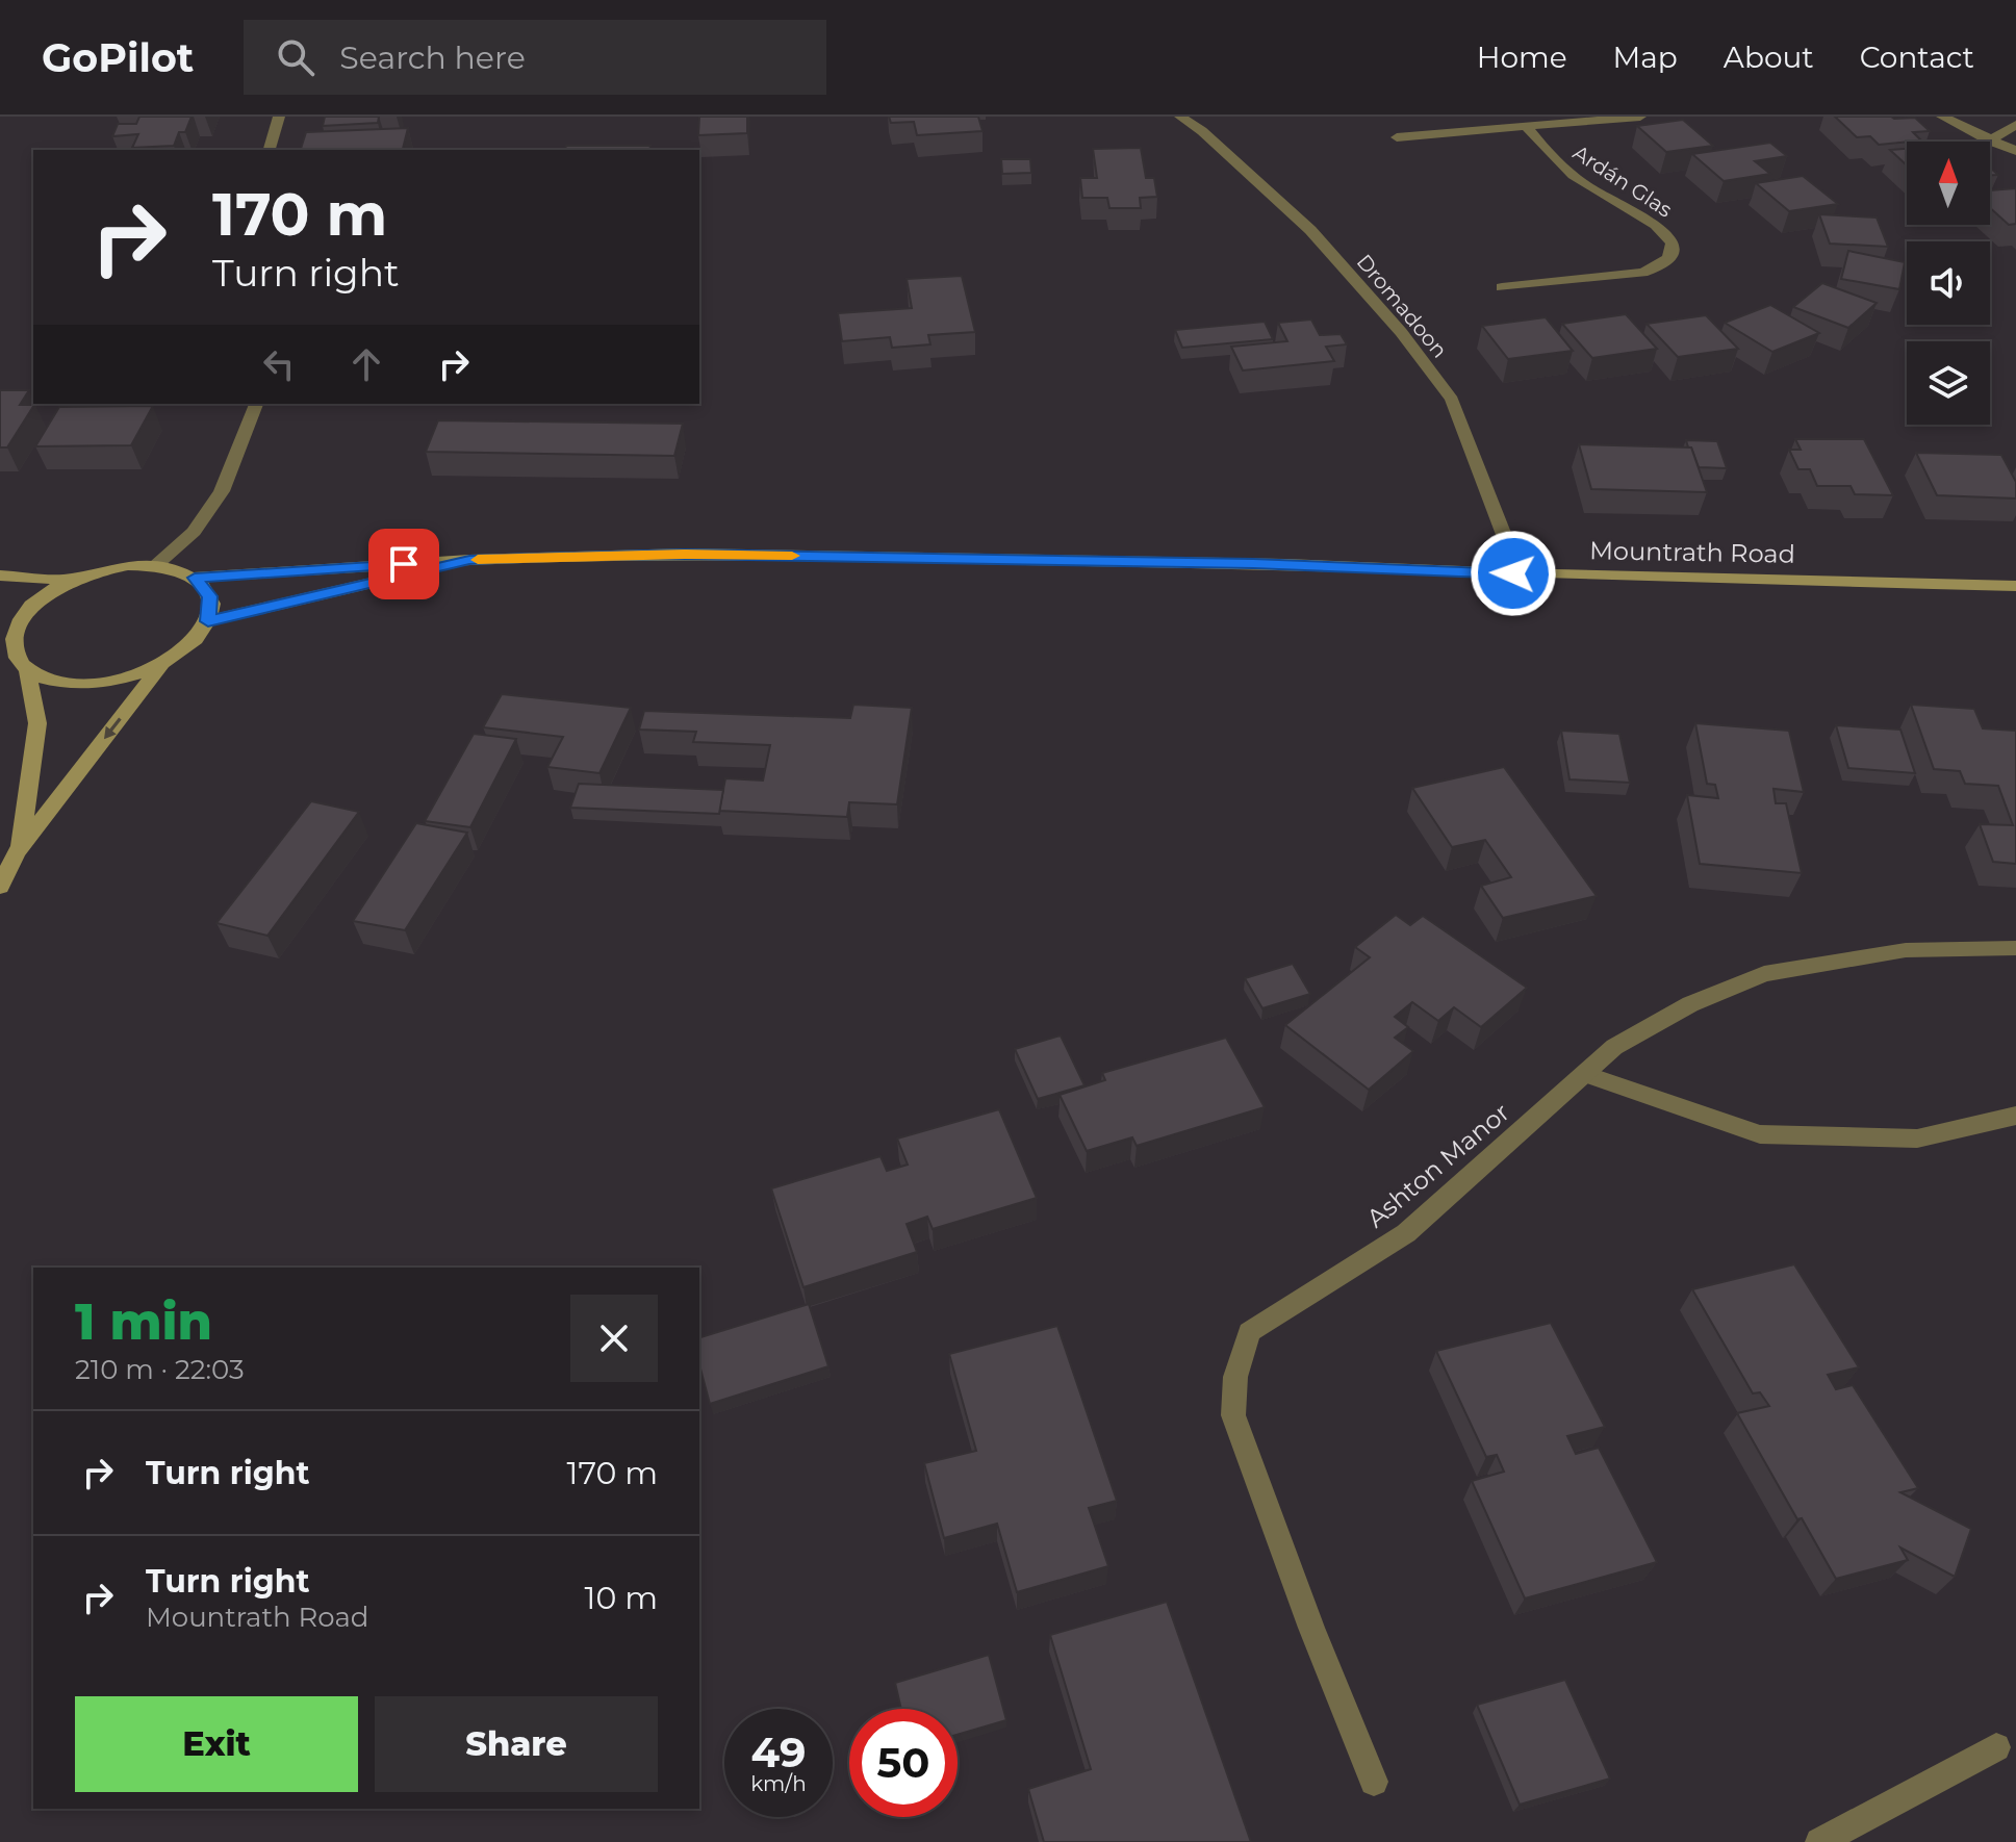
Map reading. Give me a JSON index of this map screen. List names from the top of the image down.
{
  "streets": {
    "main road": ["Mountrath Road"],
    "street": ["Ardán Glas", "Dromadoon", "Ashton Manor"]
  },
  "crossings": [
    ["Dromadoon", "Mountrath Road"]
  ],
  "north": "top",
  "page": {
    "header": "GoPilot",
    "search": "Search here",
    "nav": [
      "Home",
      "Map",
      "About",
      "Contact"
    ],
    "turn": ["170 m", "Turn right"],
    "heading": ["1 min", "210 m · 22:03"],
    "list": [
      {
        "name": "Turn right",
        "value": "170 m"
      },
      {
        "name": "Turn right",
        "note": "Mountrath Road",
        "value": "10 m"
      }
    ],
    "buttons": ["Exit", "Share"],
    "speed": "49 km/h",
    "limit": "50"
  }
}
